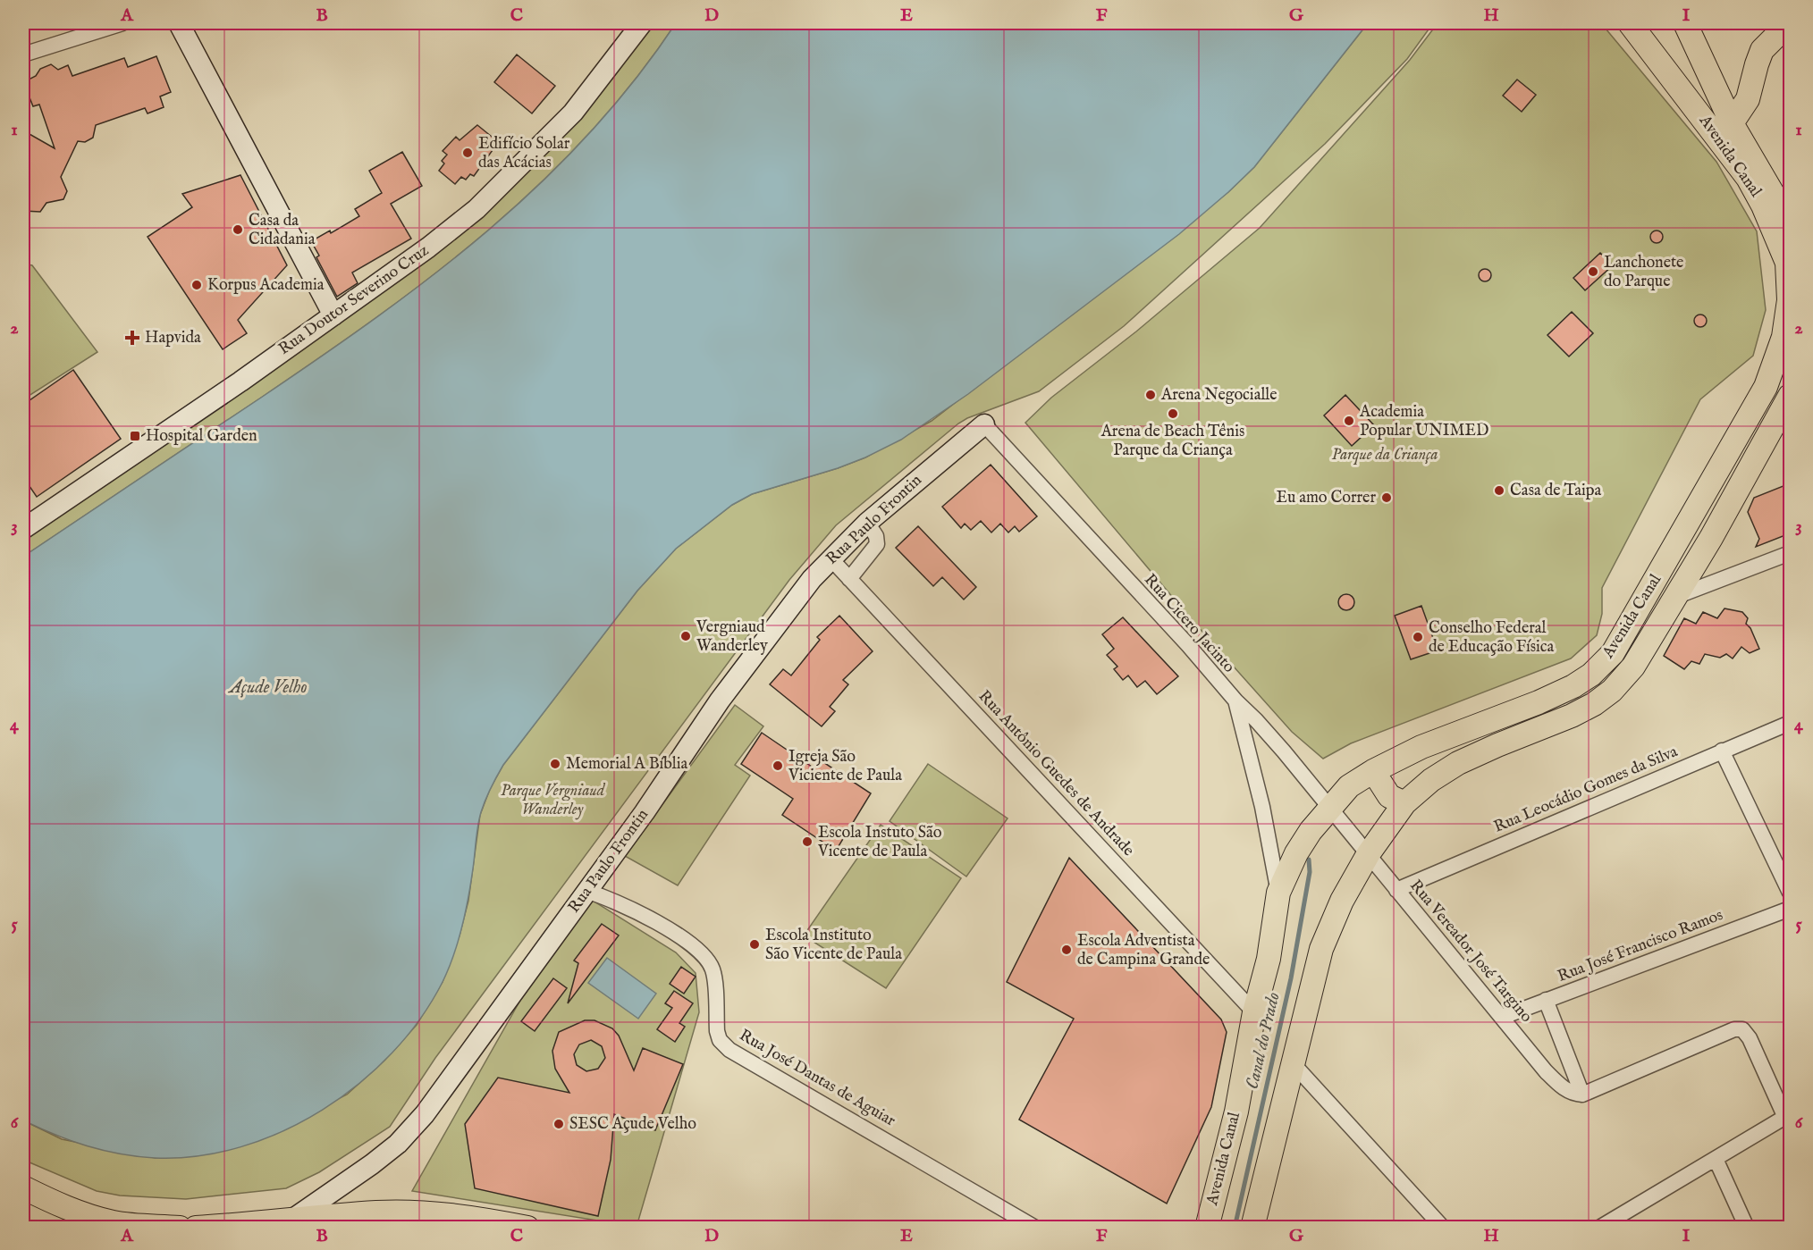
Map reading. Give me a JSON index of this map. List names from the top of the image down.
{
  "streets": {
    "main road": ["Avenida Canal", "Rua Doutor Severino Cruz", "Rua Paulo Frontin"],
    "street": [
      "Rua Cicero Jacinto",
      "Rua Antônio Guedes de Andrade",
      "Rua Leocádio Gomes da Silva",
      "Rua José Francisco Ramos",
      "Rua Vereador José Targino",
      "Rua José Dantas de Aguiar"
    ]
  },
  "crossings": [
    ["Avenida Canal", "Rua Cicero Jacinto"],
    ["Avenida Canal", "Rua Antônio Guedes de Andrade"],
    ["Avenida Canal", "Rua Vereador José Targino"],
    ["Rua Paulo Frontin", "Rua Cicero Jacinto"],
    ["Rua Paulo Frontin", "Rua Antônio Guedes de Andrade"],
    ["Rua Paulo Frontin", "Rua José Dantas de Aguiar"],
    ["Rua Leocádio Gomes da Silva", "Rua Vereador José Targino"],
    ["Rua José Francisco Ramos", "Rua Vereador José Targino"]
  ],
  "water": ["Açude Velho", "Canal do Prado"],
  "parks": ["Parque da Criança", "Parque Vergniaud Wanderley"],
  "places": {
    "other": [
      "Edifício Solar das Acácias",
      "Casa da Cidadania",
      "Lanchonete do Parque",
      "Korpus Academia",
      "Arena Negocialle",
      "Arena de Beach Tênis Parque da Criança",
      "Academia Popular UNIMED",
      "Casa de Taipa",
      "Eu amo Correr",
      "Vergniaud Wanderley",
      "Conselho Federal de Educação Física",
      "Memorial A Bíblia",
      "Igreja São Viciente de Paula",
      "Escola Instuto São Vicente de Paula",
      "Escola Instituto São Vicente de Paula",
      "Escola Adventista de Campina Grande",
      "SESC Açude Velho"
    ],
    "health": ["Hapvida"],
    "transit": ["Hospital Garden"]
  },
  "grid": {
    "columns": [
      "A",
      "B",
      "C",
      "D",
      "E",
      "F",
      "G",
      "H",
      "I"
    ],
    "rows": [
      "1",
      "2",
      "3",
      "4",
      "5",
      "6"
    ]
  }
}
